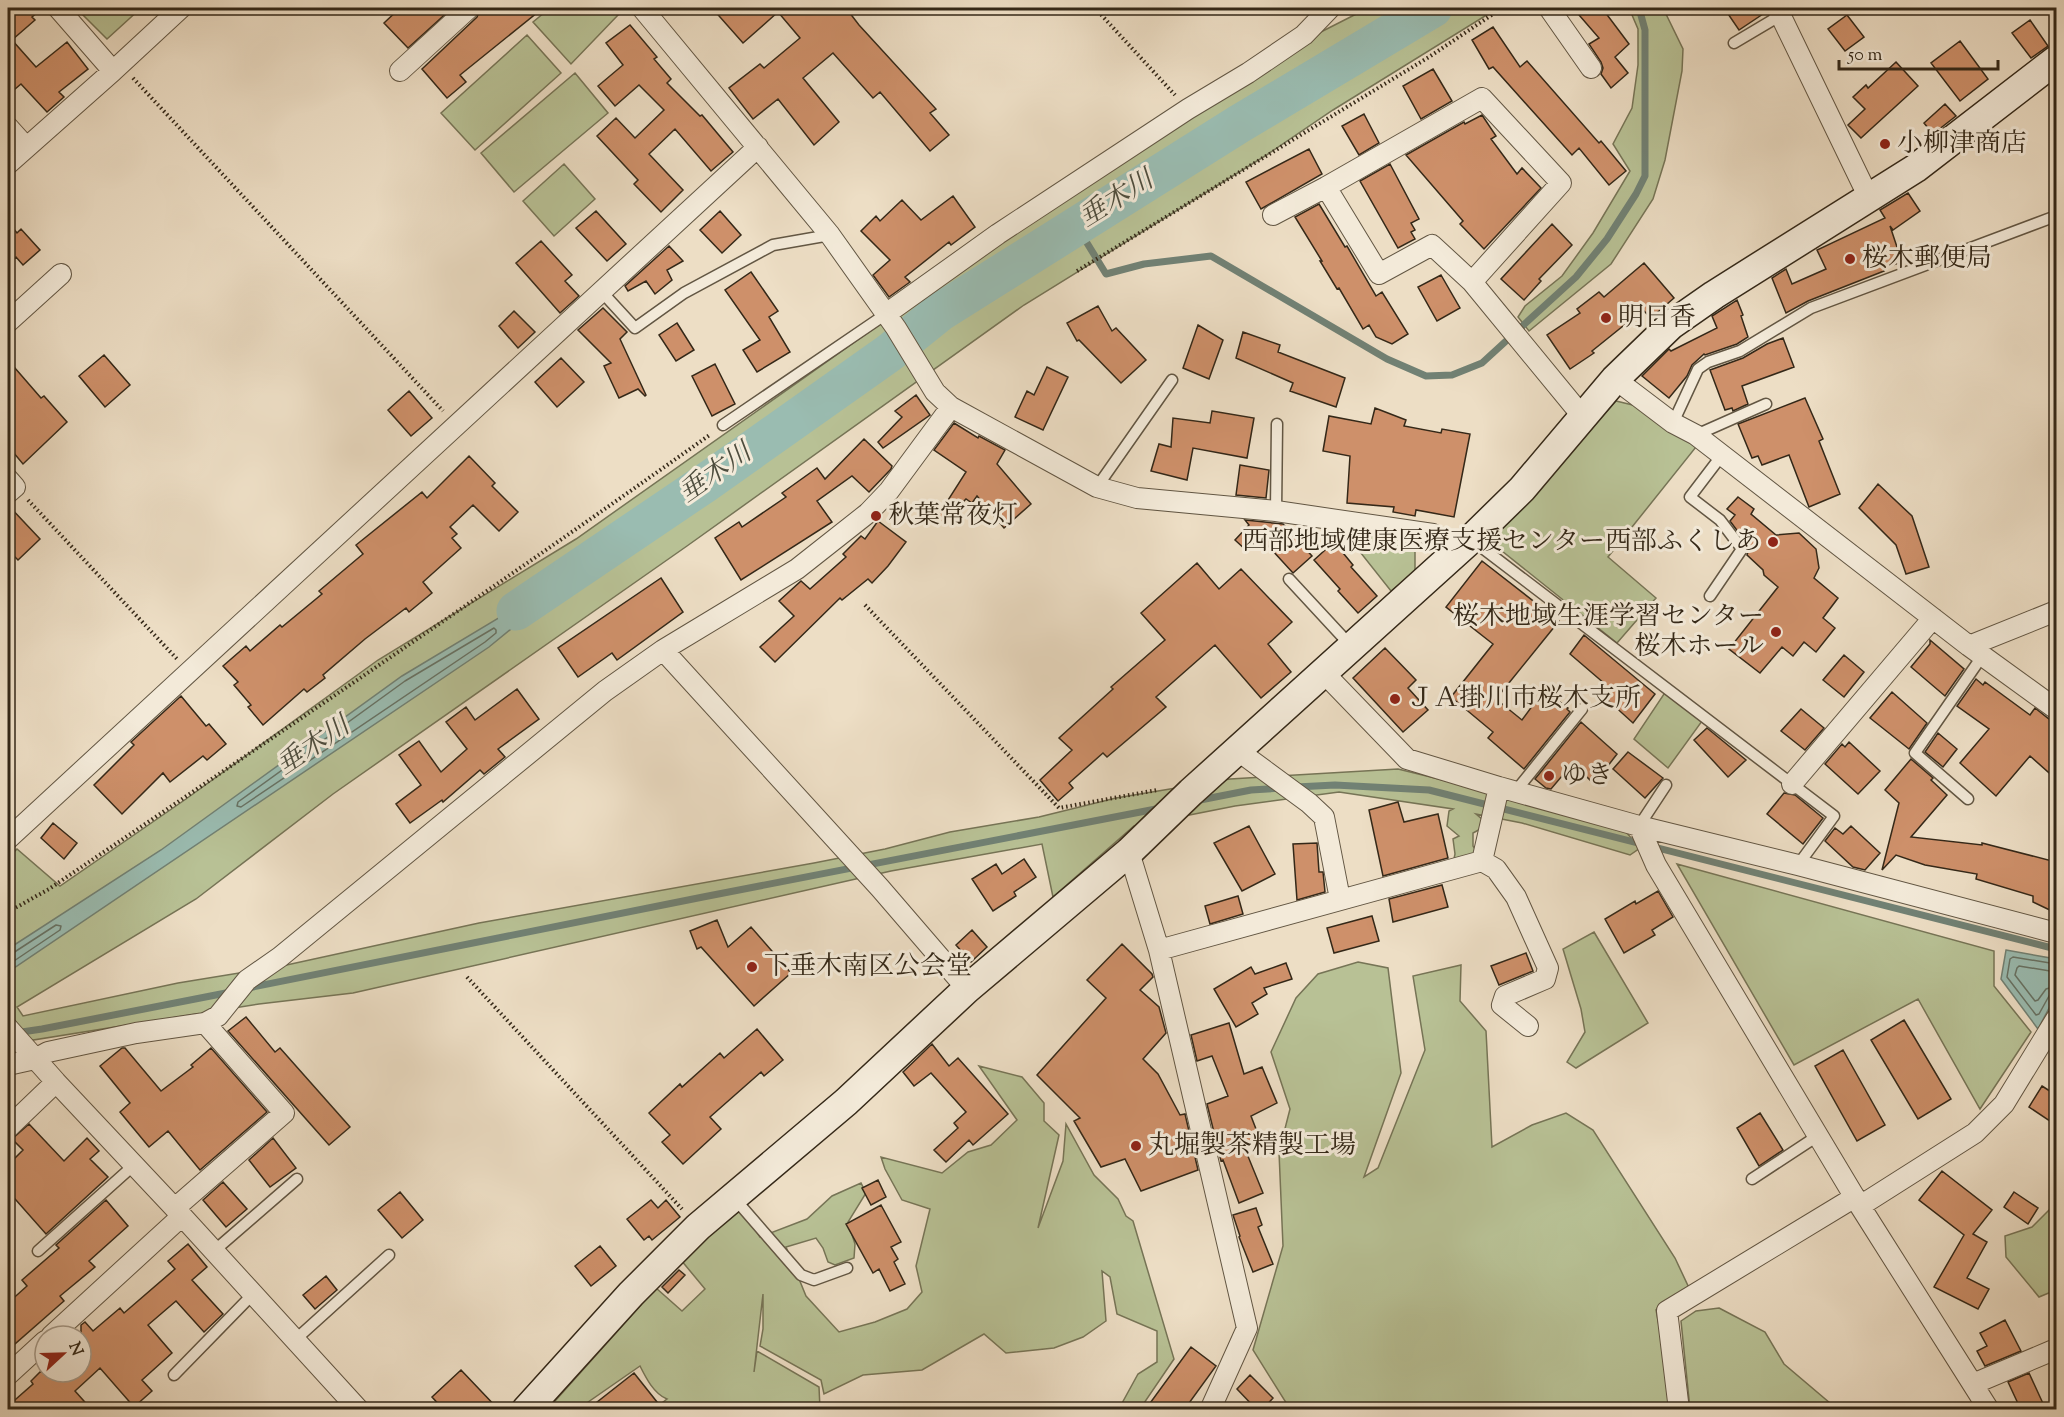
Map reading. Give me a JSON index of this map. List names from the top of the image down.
{
  "water": ["垂木川"],
  "places": [
    "小柳津商店",
    "桜木郵便局",
    "明日香",
    "秋葉常夜灯",
    "西部地域健康医療支援センター西部ふくしあ",
    "桜木地域生涯学習センター 桜木ホール",
    "ＪＡ掛川市桜木支所",
    "ゆき",
    "下垂木南区公会堂",
    "丸堀製茶精製工場"
  ],
  "scale_bar": "50 m",
  "north": "right"
}
